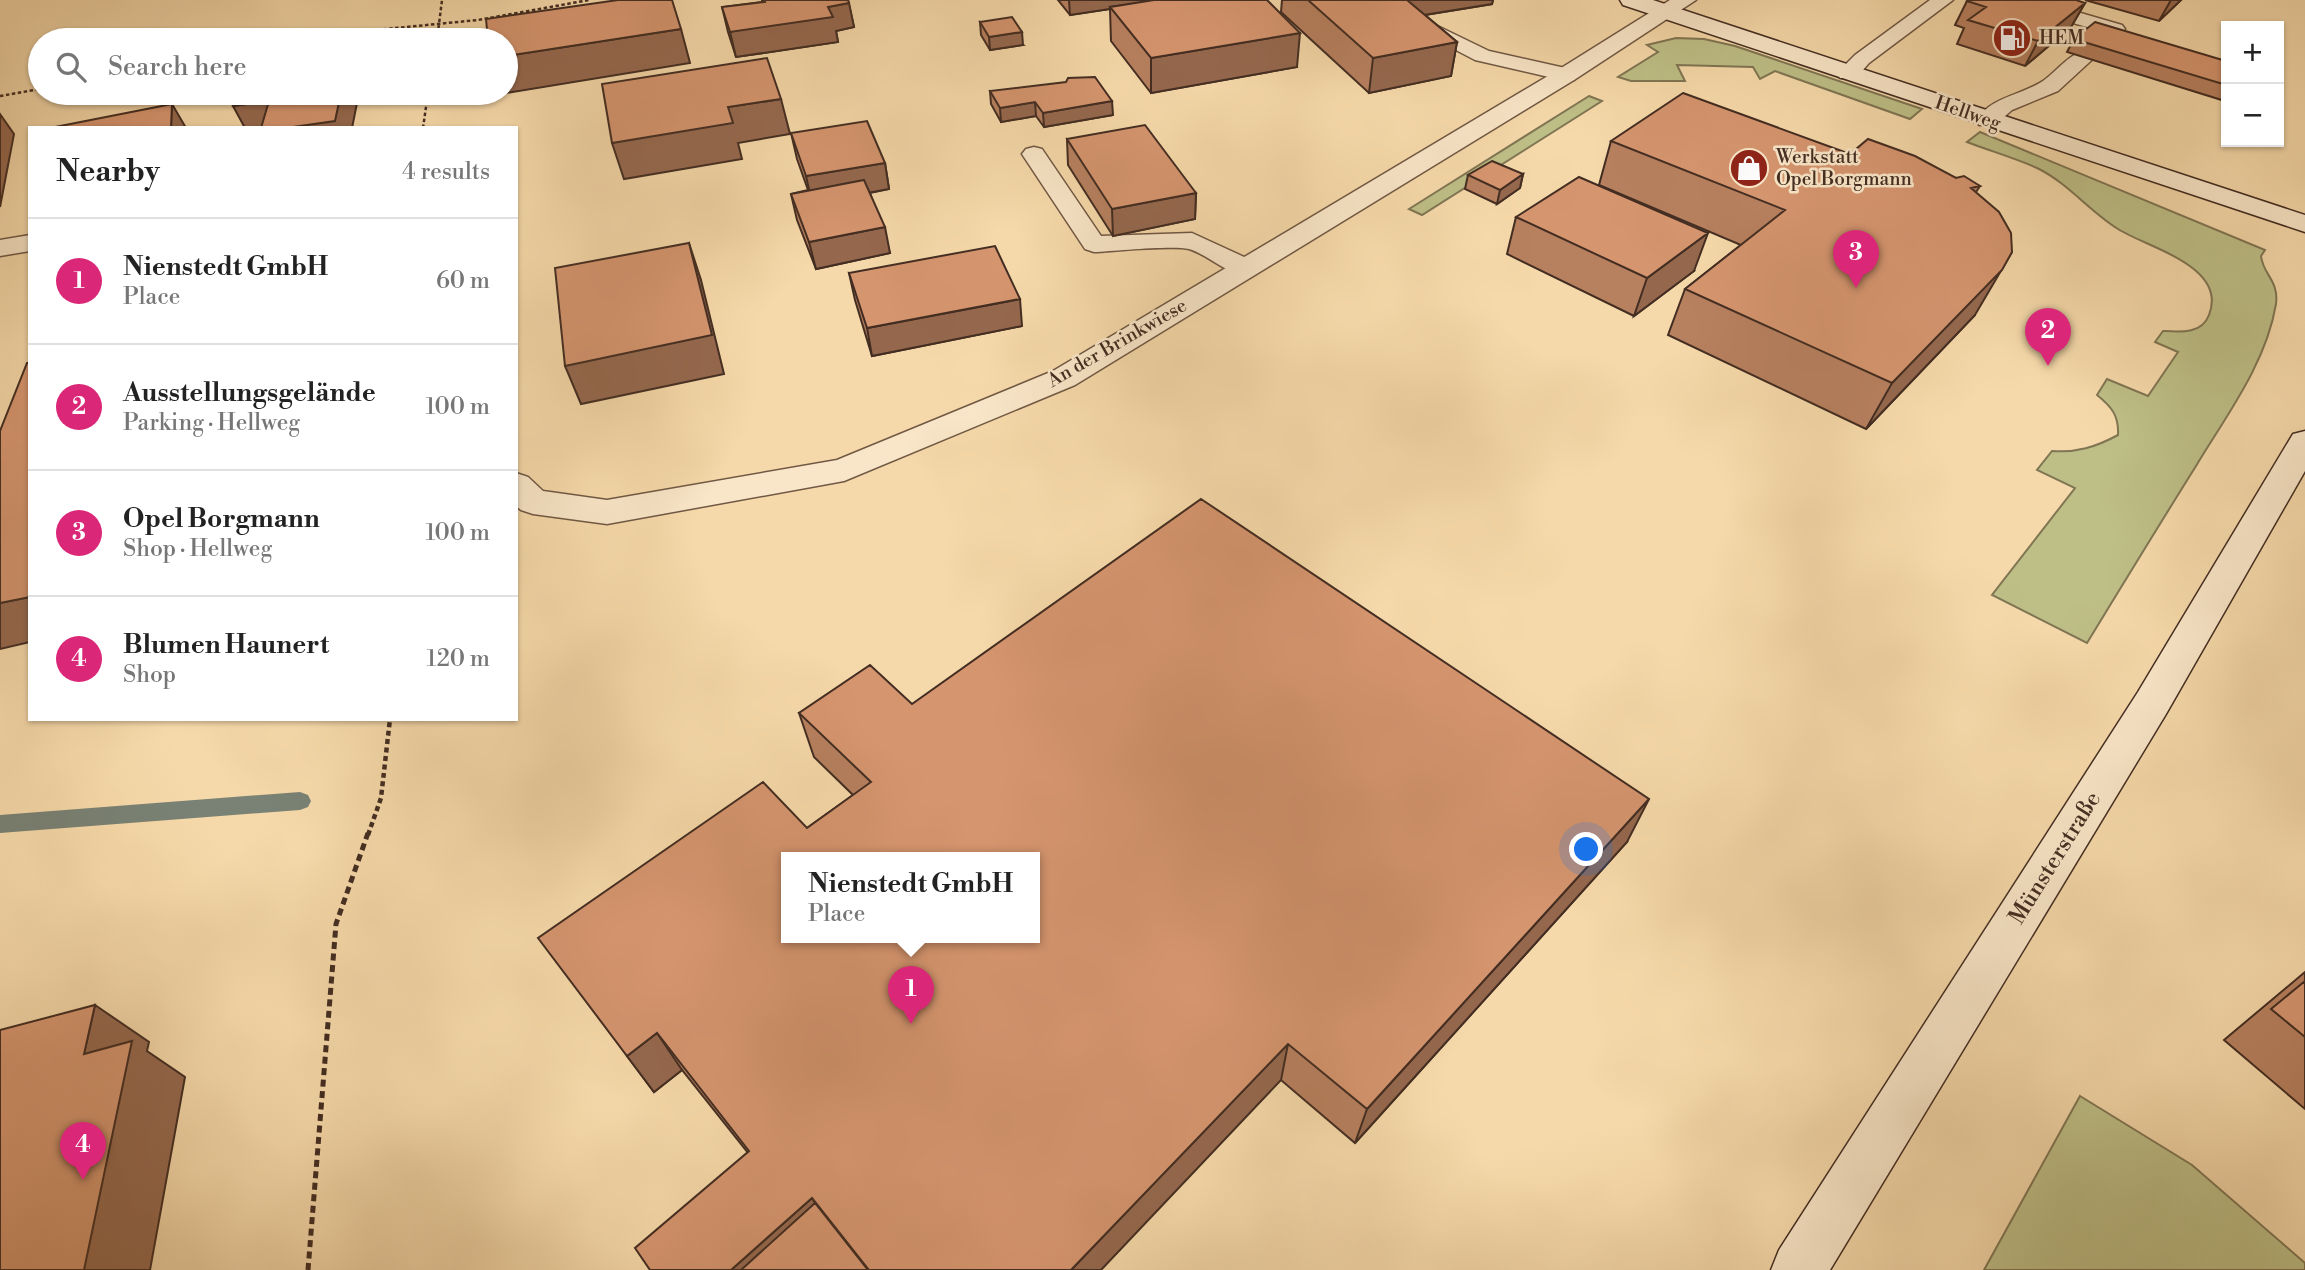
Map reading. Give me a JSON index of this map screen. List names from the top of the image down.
{
  "streets": {
    "street": ["Hellweg", "An der Brinkwiese", "Münsterstraße"]
  },
  "crossings": [
    ["Hellweg", "An der Brinkwiese"]
  ],
  "places": {
    "fuel station": ["HEM"],
    "shop": ["Werkstatt Opel Borgmann"]
  },
  "page": {
    "map_buttons": ["+", "−"],
    "search": "Search here",
    "heading": ["Nearby", "4 results"],
    "list": [
      {
        "mark": "1",
        "name": "Nienstedt GmbH",
        "note": "Place",
        "value": "60 m"
      },
      {
        "mark": "2",
        "name": "Ausstellungsgelände",
        "note": "Parking · Hellweg",
        "value": "100 m"
      },
      {
        "mark": "3",
        "name": "Opel Borgmann",
        "note": "Shop · Hellweg",
        "value": "100 m"
      },
      {
        "mark": "4",
        "name": "Blumen Haunert",
        "note": "Shop",
        "value": "120 m"
      }
    ],
    "pins": [
      "3",
      "2",
      "1",
      "4"
    ],
    "popup": ["Nienstedt GmbH", "Place"]
  }
}
